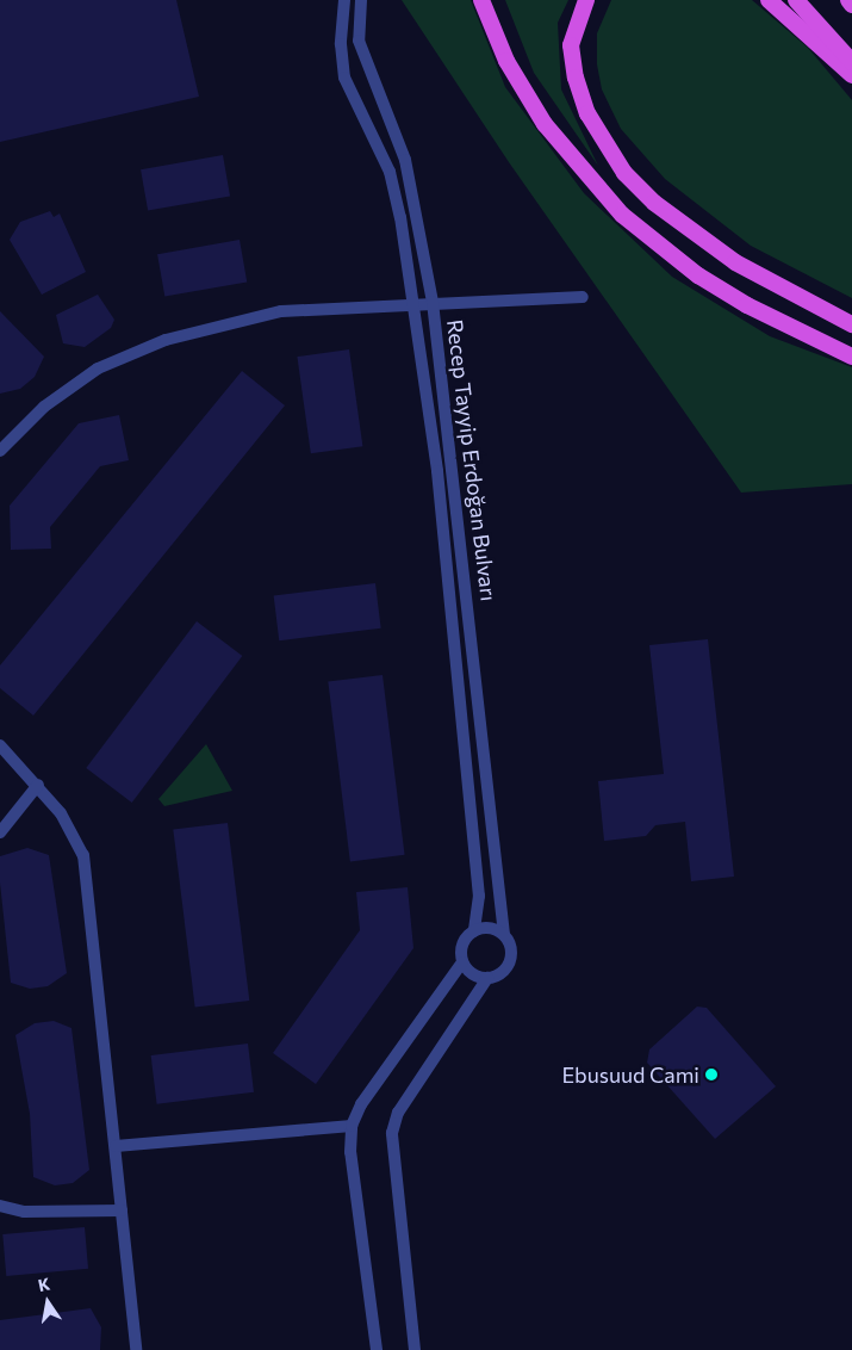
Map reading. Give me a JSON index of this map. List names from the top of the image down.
{
  "streets": {
    "street": ["Recep Tayyip Erdoğan Bulvarı"]
  },
  "places": ["Ebusuud Cami"],
  "north": "top"
}
